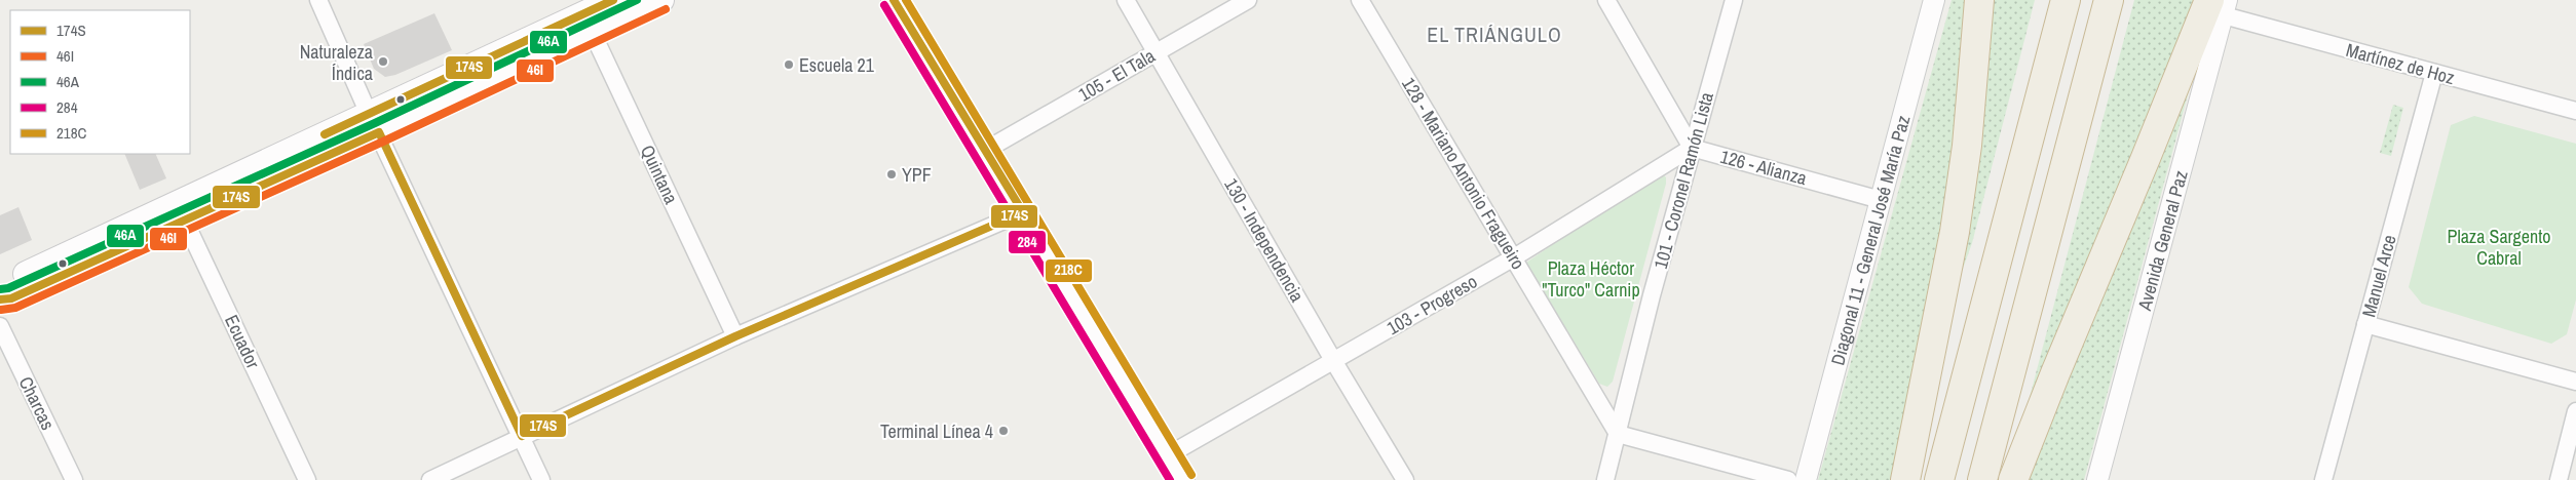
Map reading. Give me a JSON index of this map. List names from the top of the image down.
{
  "streets": {
    "street": [
      "Martínez de Hoz",
      "105 - El Tala",
      "126 - Alianza",
      "128 - Mariano Antonio Fragueiro",
      "Quintana",
      "101 - Coronel Ramón Lista",
      "130 - Independencia",
      "Diagonal 11 - General José María Paz",
      "Avenida General Paz",
      "Manuel Arce",
      "103 - Progreso",
      "Ecuador",
      "Charcas"
    ]
  },
  "crossings": [
    ["Martínez de Hoz", "Avenida General Paz"],
    ["Martínez de Hoz", "Manuel Arce"],
    ["105 - El Tala", "130 - Independencia"],
    ["126 - Alianza", "101 - Coronel Ramón Lista"],
    ["126 - Alianza", "Diagonal 11 - General José María Paz"],
    ["126 - Alianza", "103 - Progreso"],
    ["128 - Mariano Antonio Fragueiro", "101 - Coronel Ramón Lista"],
    ["128 - Mariano Antonio Fragueiro", "103 - Progreso"],
    ["101 - Coronel Ramón Lista", "103 - Progreso"],
    ["130 - Independencia", "103 - Progreso"]
  ],
  "districts": ["EL TRIÁNGULO"],
  "parks": ["Plaza Sargento Cabral", "Plaza Héctor \"Turco\" Carnip"],
  "places": [
    "Naturaleza Índica",
    "Escuela 21",
    "YPF",
    "Terminal Línea 4"
  ],
  "lines": [
    "transit line 174S",
    "transit line 46A",
    "transit line 218C",
    "transit line 284",
    "transit line 46I"
  ],
  "legend": [
    "174S",
    "46I",
    "46A",
    "284",
    "218C"
  ]
}
